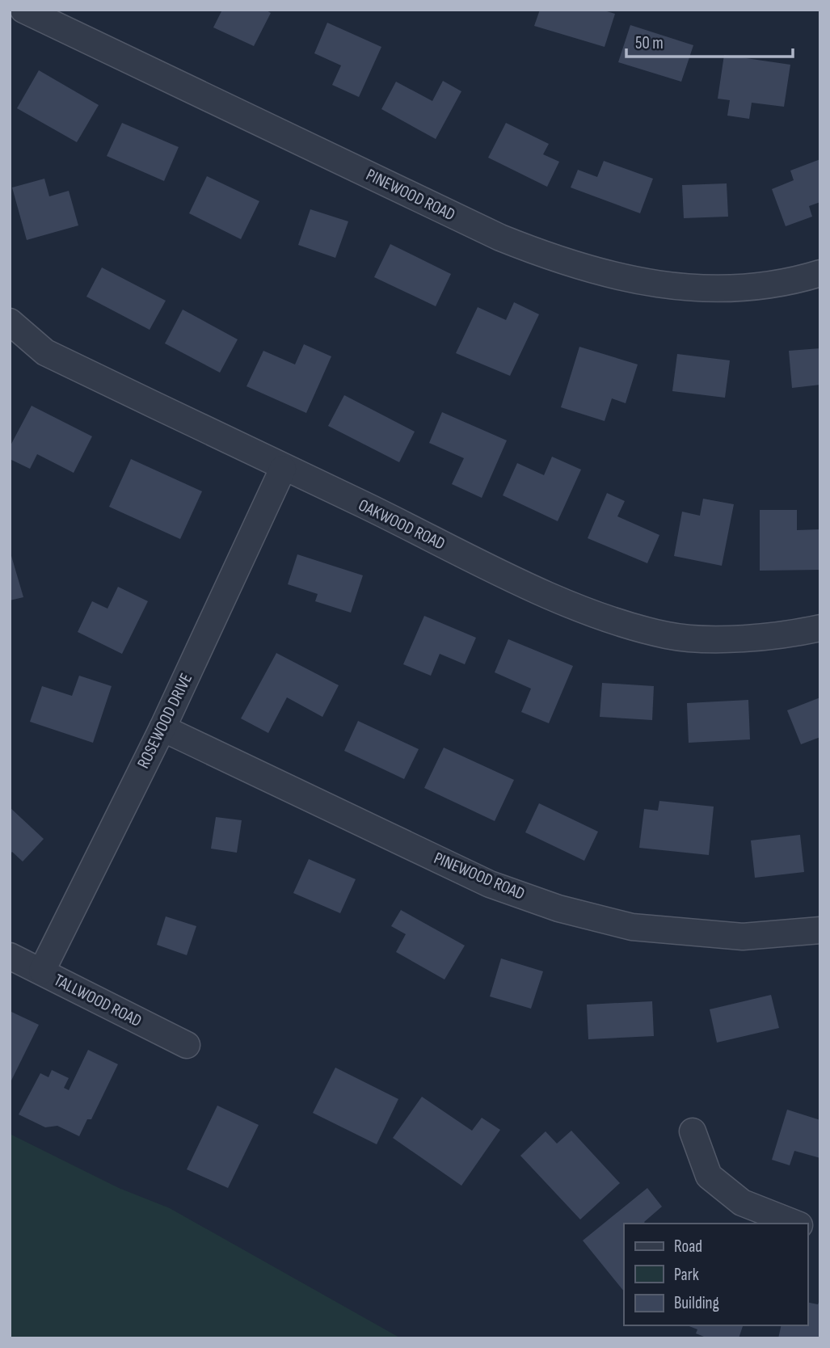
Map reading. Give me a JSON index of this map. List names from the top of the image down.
{
  "streets": {
    "street": [
      "PINEWOOD ROAD",
      "OAKWOOD ROAD",
      "ROSEWOOD DRIVE",
      "TALLWOOD ROAD"
    ]
  },
  "crossings": [
    ["PINEWOOD ROAD", "ROSEWOOD DRIVE"],
    ["OAKWOOD ROAD", "ROSEWOOD DRIVE"],
    ["ROSEWOOD DRIVE", "TALLWOOD ROAD"]
  ],
  "legend": ["Road", "Park", "Building"],
  "scale_bar": "50 m"
}
